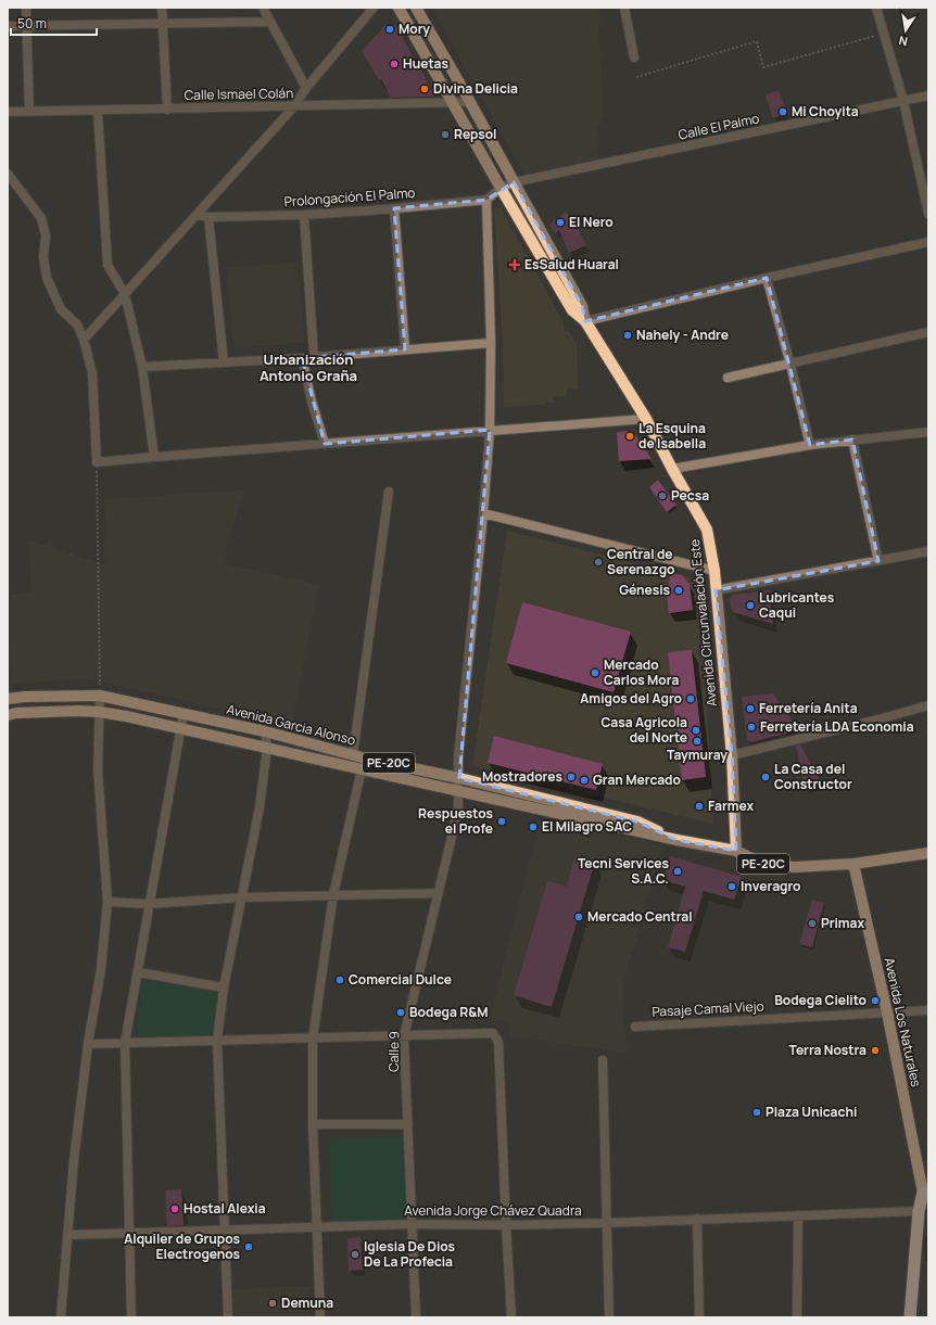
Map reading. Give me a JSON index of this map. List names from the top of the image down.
{
  "streets": {
    "highway": ["Avenida Los Naturales"],
    "main road": ["Avenida Circunvalación Este", "Avenida Garcia Alonso", "PE-20C"],
    "street": [
      "Calle Ismael Colán",
      "Calle El Palmo",
      "Prolongación El Palmo",
      "Pasaje Camal Viejo",
      "Calle 9",
      "Avenida Jorge Chávez Quadra"
    ]
  },
  "crossings": [
    ["Calle Ismael Colán", "Avenida Circunvalación Este"],
    ["Calle El Palmo", "Avenida Circunvalación Este"],
    ["Prolongación El Palmo", "Calle 9"],
    ["Avenida Circunvalación Este", "Avenida Garcia Alonso"],
    ["Avenida Garcia Alonso", "PE-20C"],
    ["Avenida Garcia Alonso", "Avenida Los Naturales"],
    ["Avenida Garcia Alonso", "Calle 9"],
    ["PE-20C", "Avenida Los Naturales"],
    ["Pasaje Camal Viejo", "Avenida Los Naturales"],
    ["Avenida Los Naturales", "Avenida Jorge Chávez Quadra"],
    ["Calle 9", "Avenida Jorge Chávez Quadra"]
  ],
  "districts": ["Urbanización Antonio Graña"],
  "places": {
    "other": [
      "Mory",
      "Huetas",
      "Divina Delicia",
      "Mi Choyita",
      "Repsol",
      "El Nero",
      "Nahely - Andre",
      "La Esquina de Isabella",
      "Pecsa",
      "Central de Serenazgo",
      "Génesis",
      "Lubricantes Caqui",
      "Mercado Carlos Mora",
      "Amigos del Agro",
      "Ferretería Anita",
      "Ferretería LDA Economia",
      "Casa Agricola del Norte",
      "Taymuray",
      "Mostradores",
      "La Casa del Constructor",
      "Gran Mercado",
      "Farmex",
      "Respuestos el Profe",
      "El Milagro SAC",
      "Tecni Services S.A.C.",
      "Inveragro",
      "Mercado Central",
      "Primax",
      "Comercial Dulce",
      "Bodega Cielito",
      "Bodega R&M",
      "Terra Nostra",
      "Plaza Unicachi",
      "Hostal Alexia",
      "Alquiler de Grupos Electrogenos",
      "Iglesia De Dios De La Profecia",
      "Demuna"
    ],
    "health": ["EsSalud Huaral"]
  },
  "scale_bar": "50 m",
  "north": "bottom"
}
